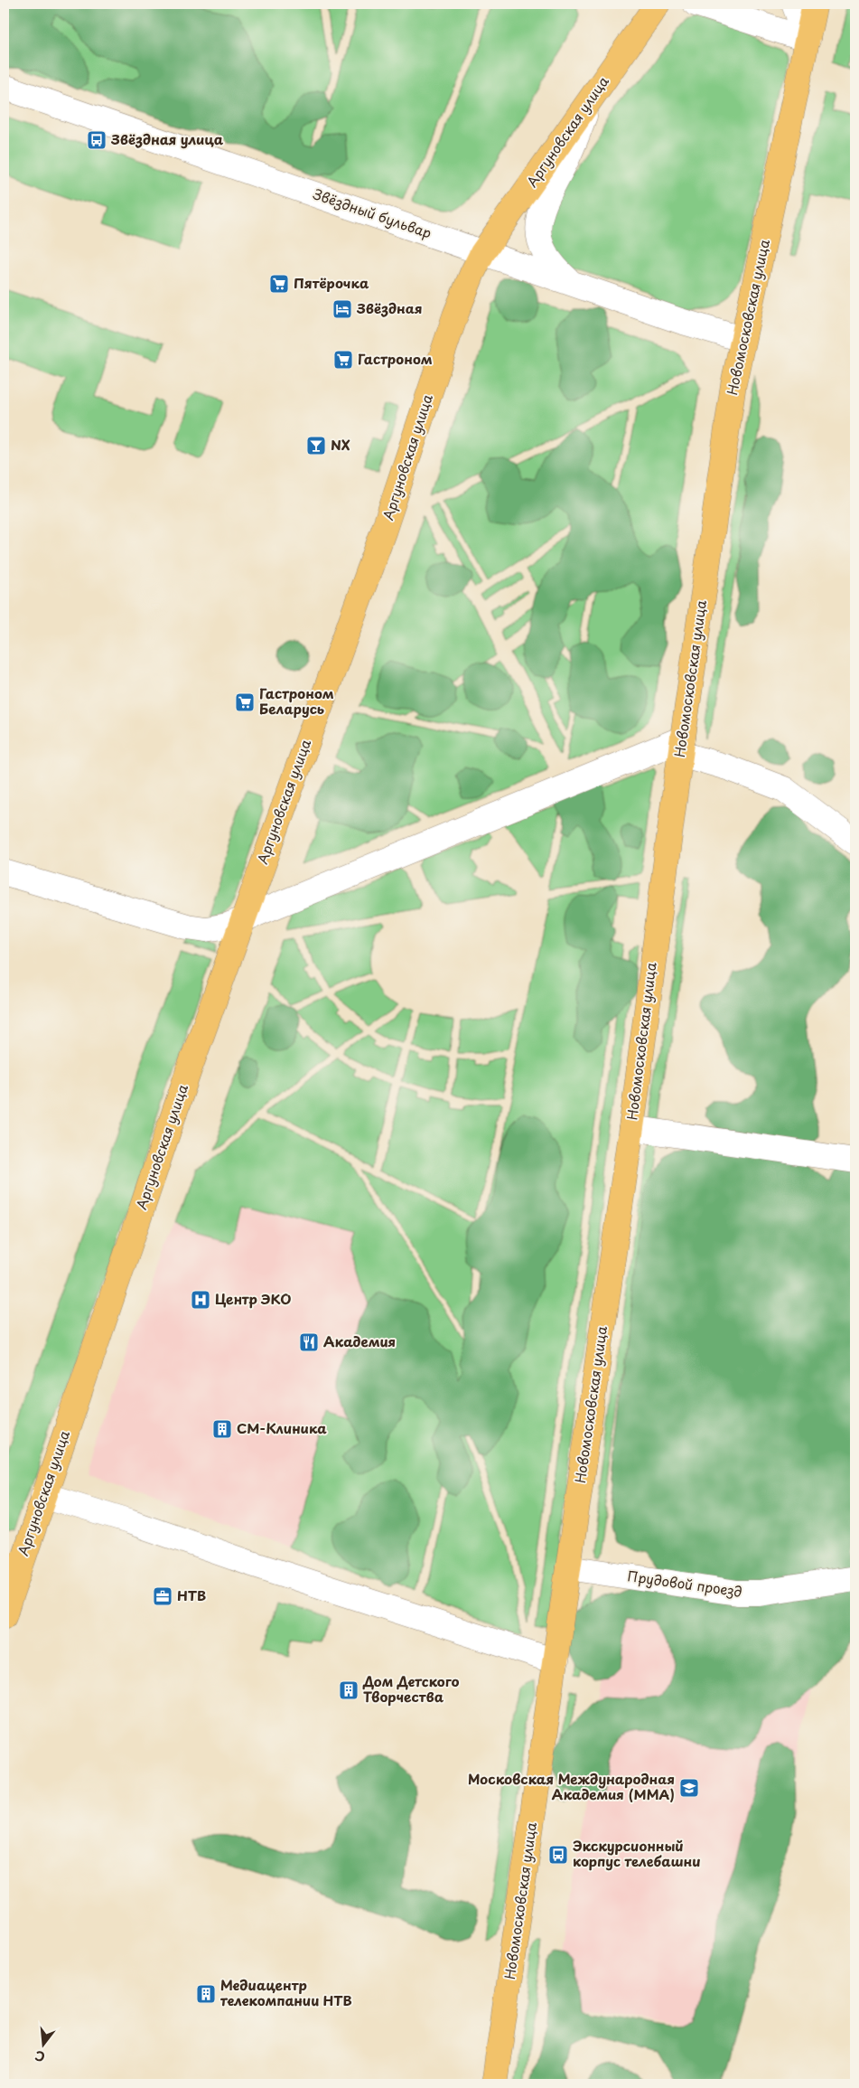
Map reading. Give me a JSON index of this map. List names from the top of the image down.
{
  "streets": {
    "main road": ["Аргуновская улица", "Новомосковская улица"],
    "street": ["Звёздный бульвар", "Прудовой проезд"]
  },
  "crossings": [
    ["Аргуновская улица", "Звёздный бульвар"],
    ["Звёздный бульвар", "Новомосковская улица"],
    ["Новомосковская улица", "Прудовой проезд"]
  ],
  "places": {
    "bus stop": ["Звёздная улица", "Экскурсионный корпус телебашни"],
    "supermarket": ["Пятёрочка", "Гастроном", "Гастроном Беларусь"],
    "hotel": ["Звёздная"],
    "bar": ["NX"],
    "hospital": ["Центр ЭКО"],
    "restaurant": ["Академия"],
    "building": ["СМ-Клиника", "Дом Детского Творчества", "Медиацентр телекомпании НТВ"],
    "office": ["НТВ"],
    "school or university": ["Московская Международная Академия (ММА)"]
  },
  "north": "bottom"
}
